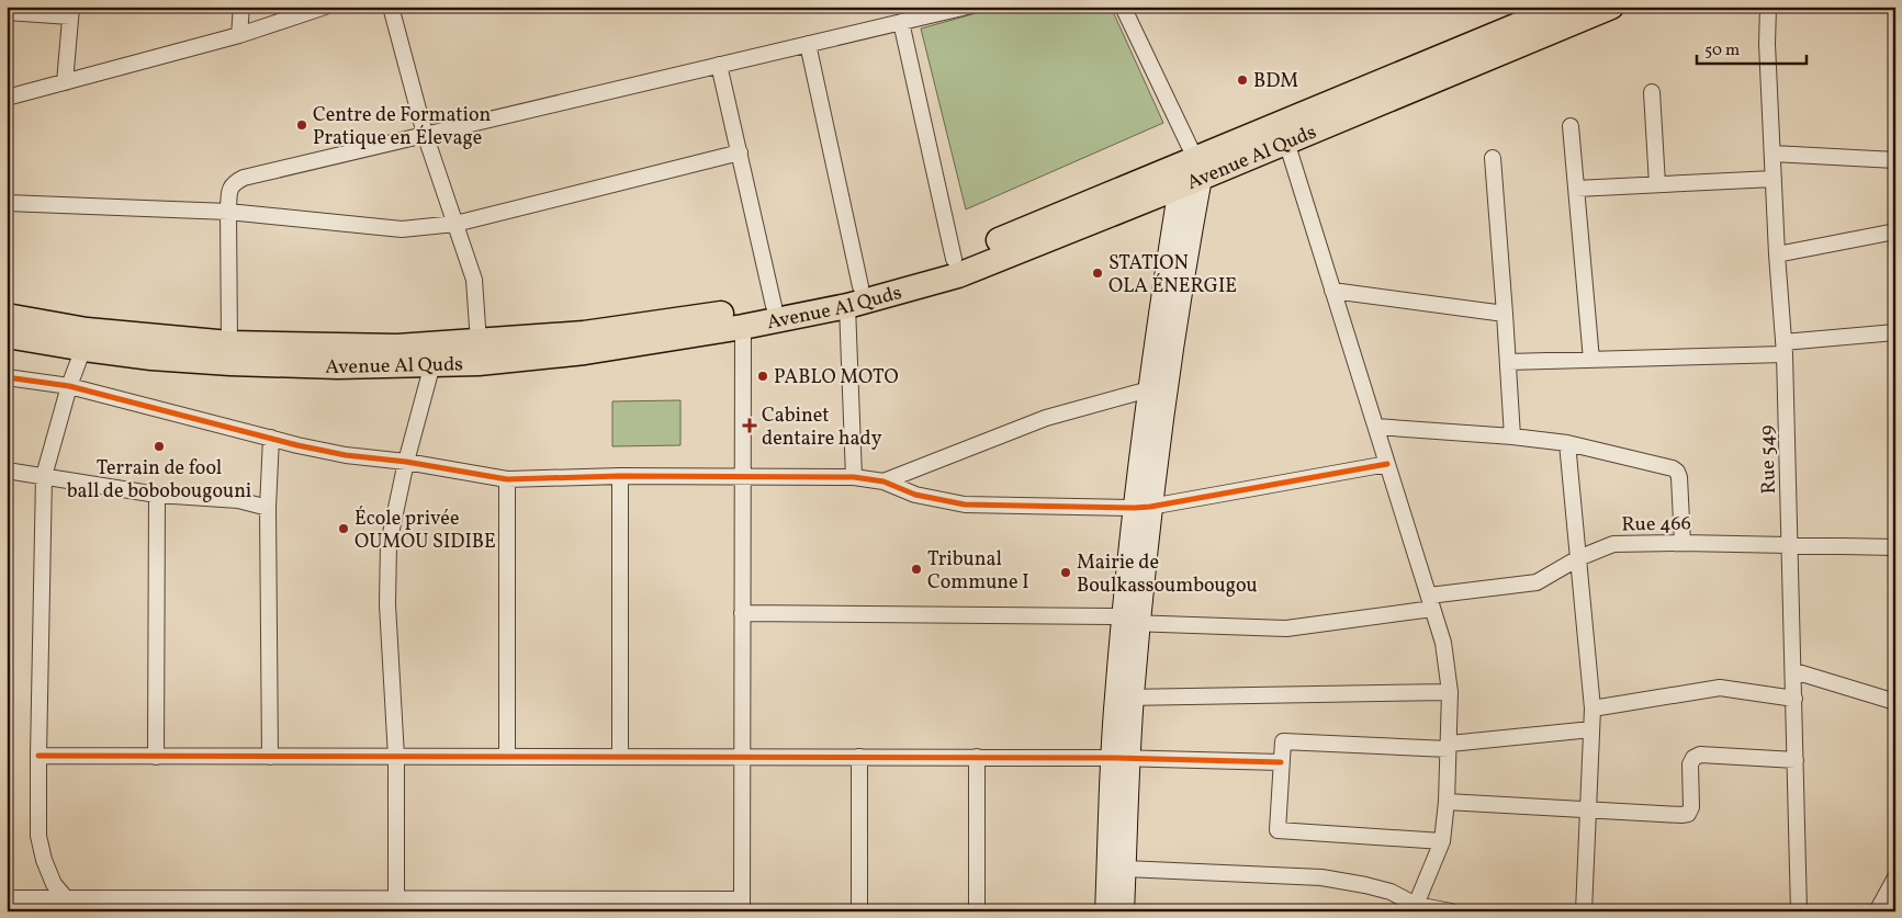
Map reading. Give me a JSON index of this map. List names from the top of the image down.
{
  "streets": {
    "main road": ["Avenue Al Quds"],
    "street": ["Rue 549", "Rue 466"]
  },
  "crossings": [
    ["Rue 549", "Rue 466"]
  ],
  "places": {
    "other": [
      "BDM",
      "Centre de Formation Pratique en Élevage",
      "STATION OLA ÉNERGIE",
      "PABLO MOTO",
      "Terrain de fool ball de bobobougouni",
      "École privée OUMOU SIDIBE",
      "Tribunal Commune I",
      "Mairie de Boulkassoumbougou"
    ],
    "health": ["Cabinet dentaire hady"]
  },
  "scale_bar": "50 m"
}
